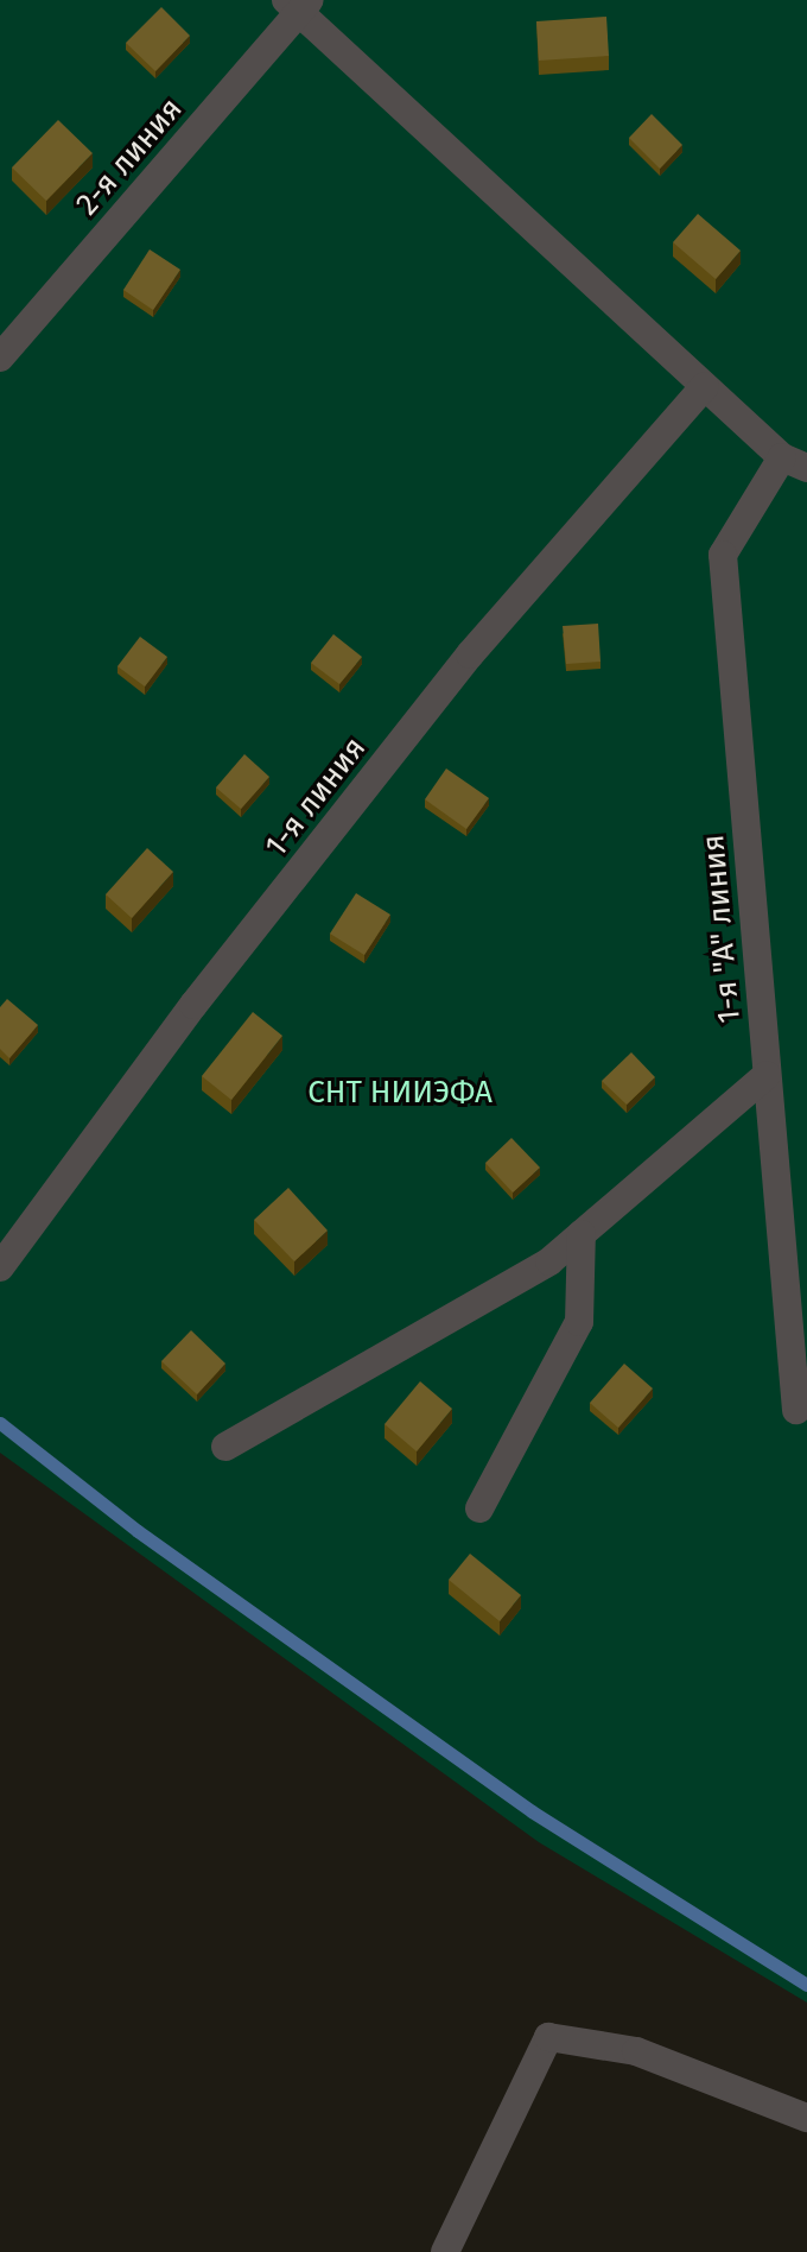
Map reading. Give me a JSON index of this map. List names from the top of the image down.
{
  "streets": {
    "street": ["2-я линия", "1-я линия", "1-я \"А\" линия"]
  },
  "parks": ["СНТ НИИЭФА"]
}
